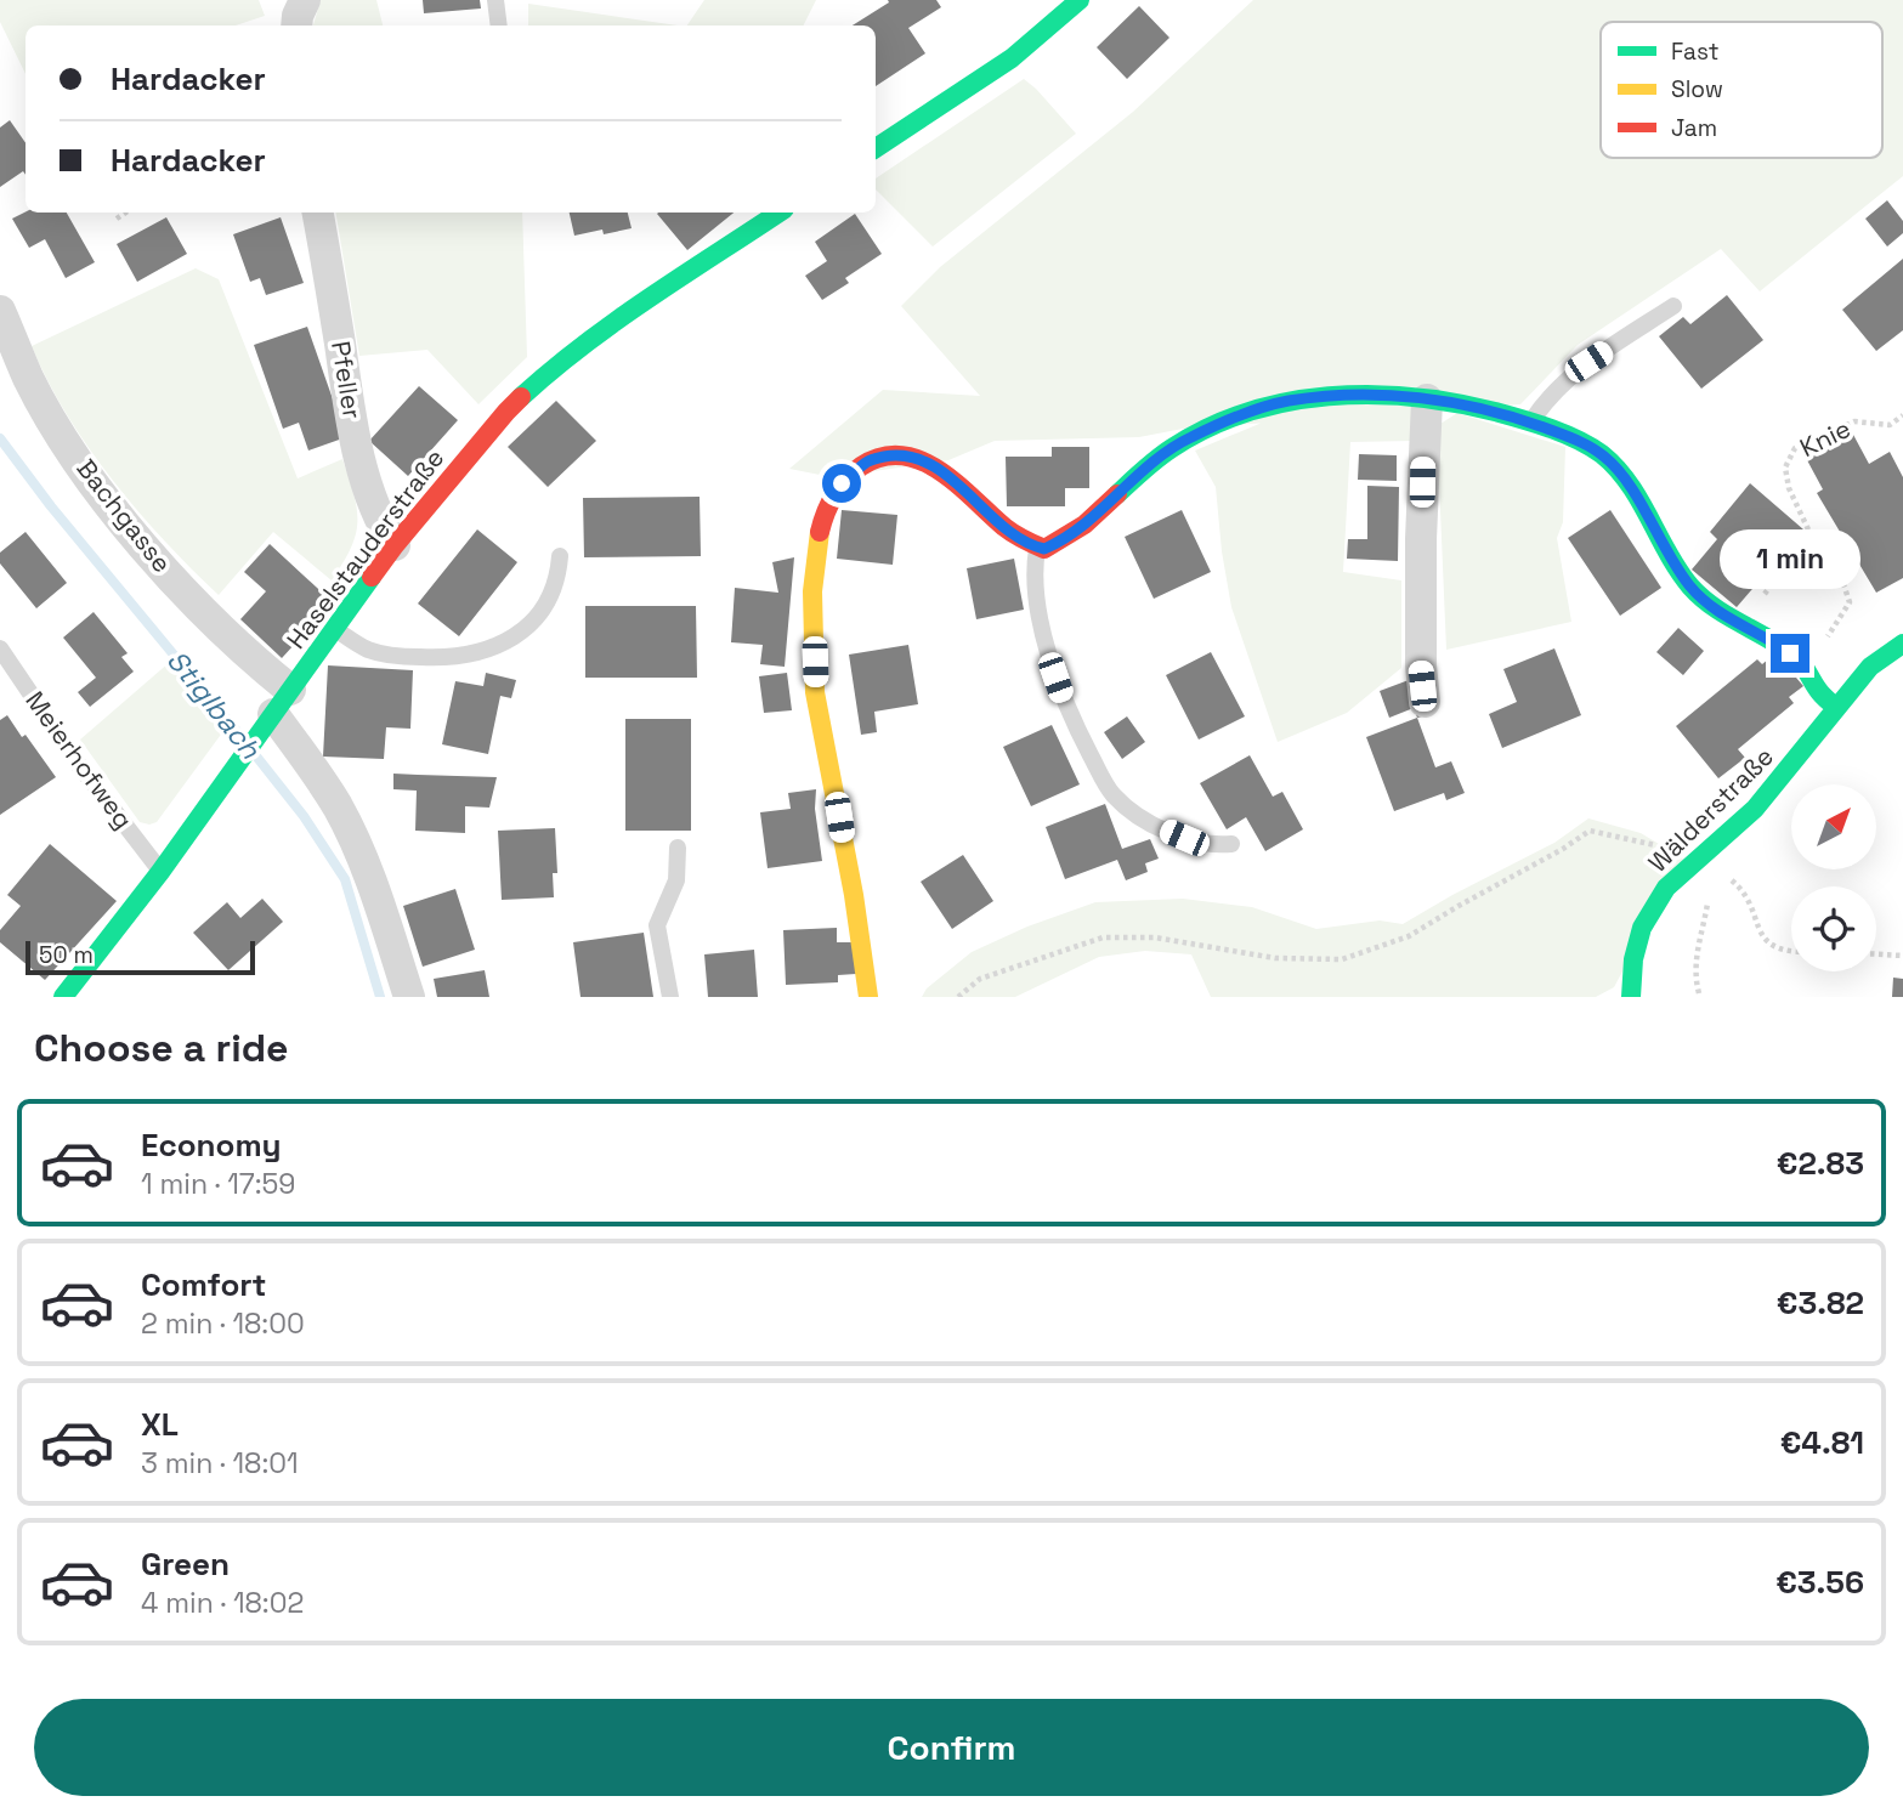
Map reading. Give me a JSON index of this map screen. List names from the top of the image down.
{
  "streets": {
    "street": [
      "Pfeller",
      "Bachgasse",
      "Haselstauderstraße",
      "Wälderstraße"
    ],
    "lane": ["Meierhofweg"],
    "path": ["Knie"]
  },
  "crossings": [
    ["Pfeller", "Haselstauderstraße"],
    ["Bachgasse", "Haselstauderstraße"],
    ["Haselstauderstraße", "Meierhofweg"]
  ],
  "water": ["Stiglbach"],
  "legend": ["Fast", "Slow", "Jam"],
  "scale_bar": "50 m",
  "north": "top right",
  "page": {
    "banner": ["Hardacker", "Hardacker"],
    "bubble": "1 min",
    "scale": "50 m",
    "heading": "Choose a ride",
    "list": [
      {
        "name": "Economy",
        "note": "1 min · 17:59",
        "value": "€2.83"
      },
      {
        "name": "Comfort",
        "note": "2 min · 18:00",
        "value": "€3.82"
      },
      {
        "name": "XL",
        "note": "3 min · 18:01",
        "value": "€4.81"
      },
      {
        "name": "Green",
        "note": "4 min · 18:02",
        "value": "€3.56"
      }
    ],
    "buttons": "Confirm"
  }
}
